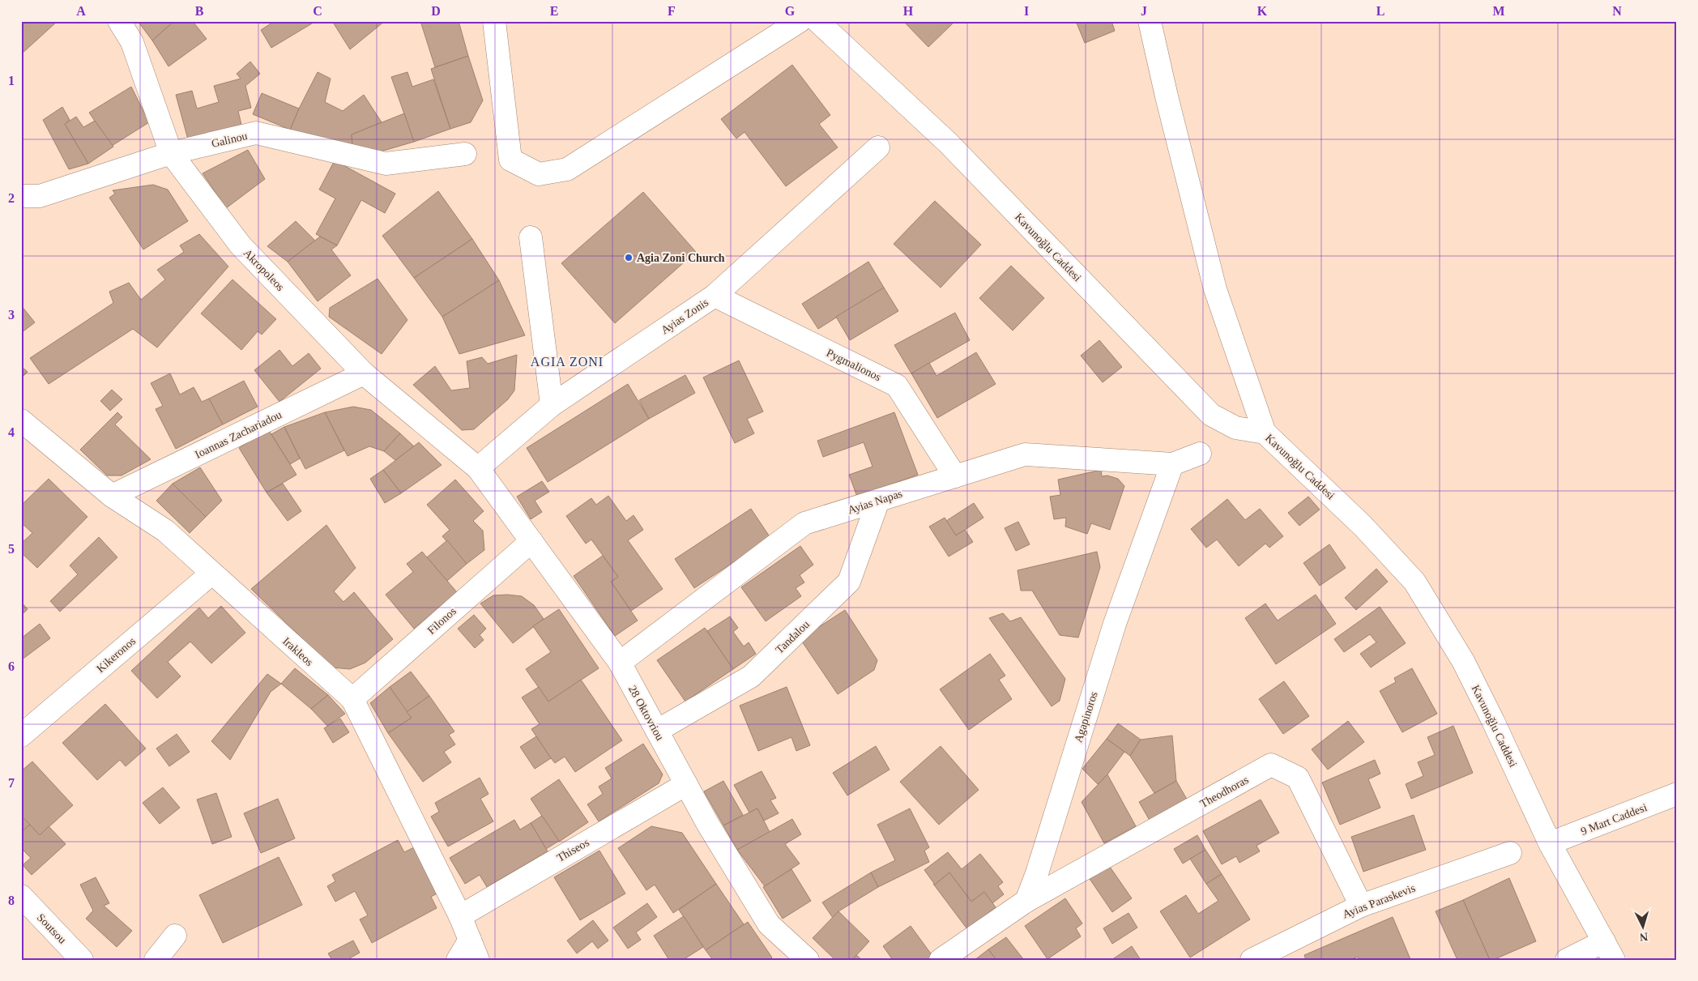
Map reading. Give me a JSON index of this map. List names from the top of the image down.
{
  "streets": {
    "street": [
      "Galinou",
      "Kavunoğlu Caddesi",
      "Akropoleos",
      "Ayias Zonis",
      "Pygmalionos",
      "Ioannas Zachariadou",
      "Ayias Napas",
      "Filonos",
      "Tandalou",
      "Irakleos",
      "Kikeronos",
      "28 Oktovriou",
      "Agapinoros",
      "Theodhoras",
      "9 Mart Caddesi",
      "Thiseos",
      "Ayias Paraskevis",
      "Soutsou"
    ]
  },
  "crossings": [
    ["Galinou", "Akropoleos"],
    ["Kavunoğlu Caddesi", "9 Mart Caddesi"],
    ["Akropoleos", "Ayias Zonis"],
    ["Akropoleos", "Ioannas Zachariadou"],
    ["Akropoleos", "28 Oktovriou"],
    ["Ayias Zonis", "Pygmalionos"],
    ["Ayias Zonis", "28 Oktovriou"],
    ["Pygmalionos", "Ayias Napas"],
    ["Ioannas Zachariadou", "Irakleos"],
    ["Ayias Napas", "Tandalou"],
    ["Ayias Napas", "28 Oktovriou"],
    ["Ayias Napas", "Agapinoros"],
    ["Filonos", "Irakleos"],
    ["Filonos", "28 Oktovriou"],
    ["Tandalou", "28 Oktovriou"],
    ["Irakleos", "Kikeronos"],
    ["Irakleos", "Thiseos"],
    ["28 Oktovriou", "Thiseos"],
    ["Agapinoros", "Theodhoras"],
    ["Theodhoras", "Ayias Paraskevis"]
  ],
  "districts": ["AGIA ZONI"],
  "places": ["Agia Zoni Church"],
  "north": "bottom",
  "grid": {
    "columns": [
      "A",
      "B",
      "C",
      "D",
      "E",
      "F",
      "G",
      "H",
      "I",
      "J",
      "K",
      "L",
      "M",
      "N"
    ],
    "rows": [
      "1",
      "2",
      "3",
      "4",
      "5",
      "6",
      "7",
      "8"
    ]
  }
}
